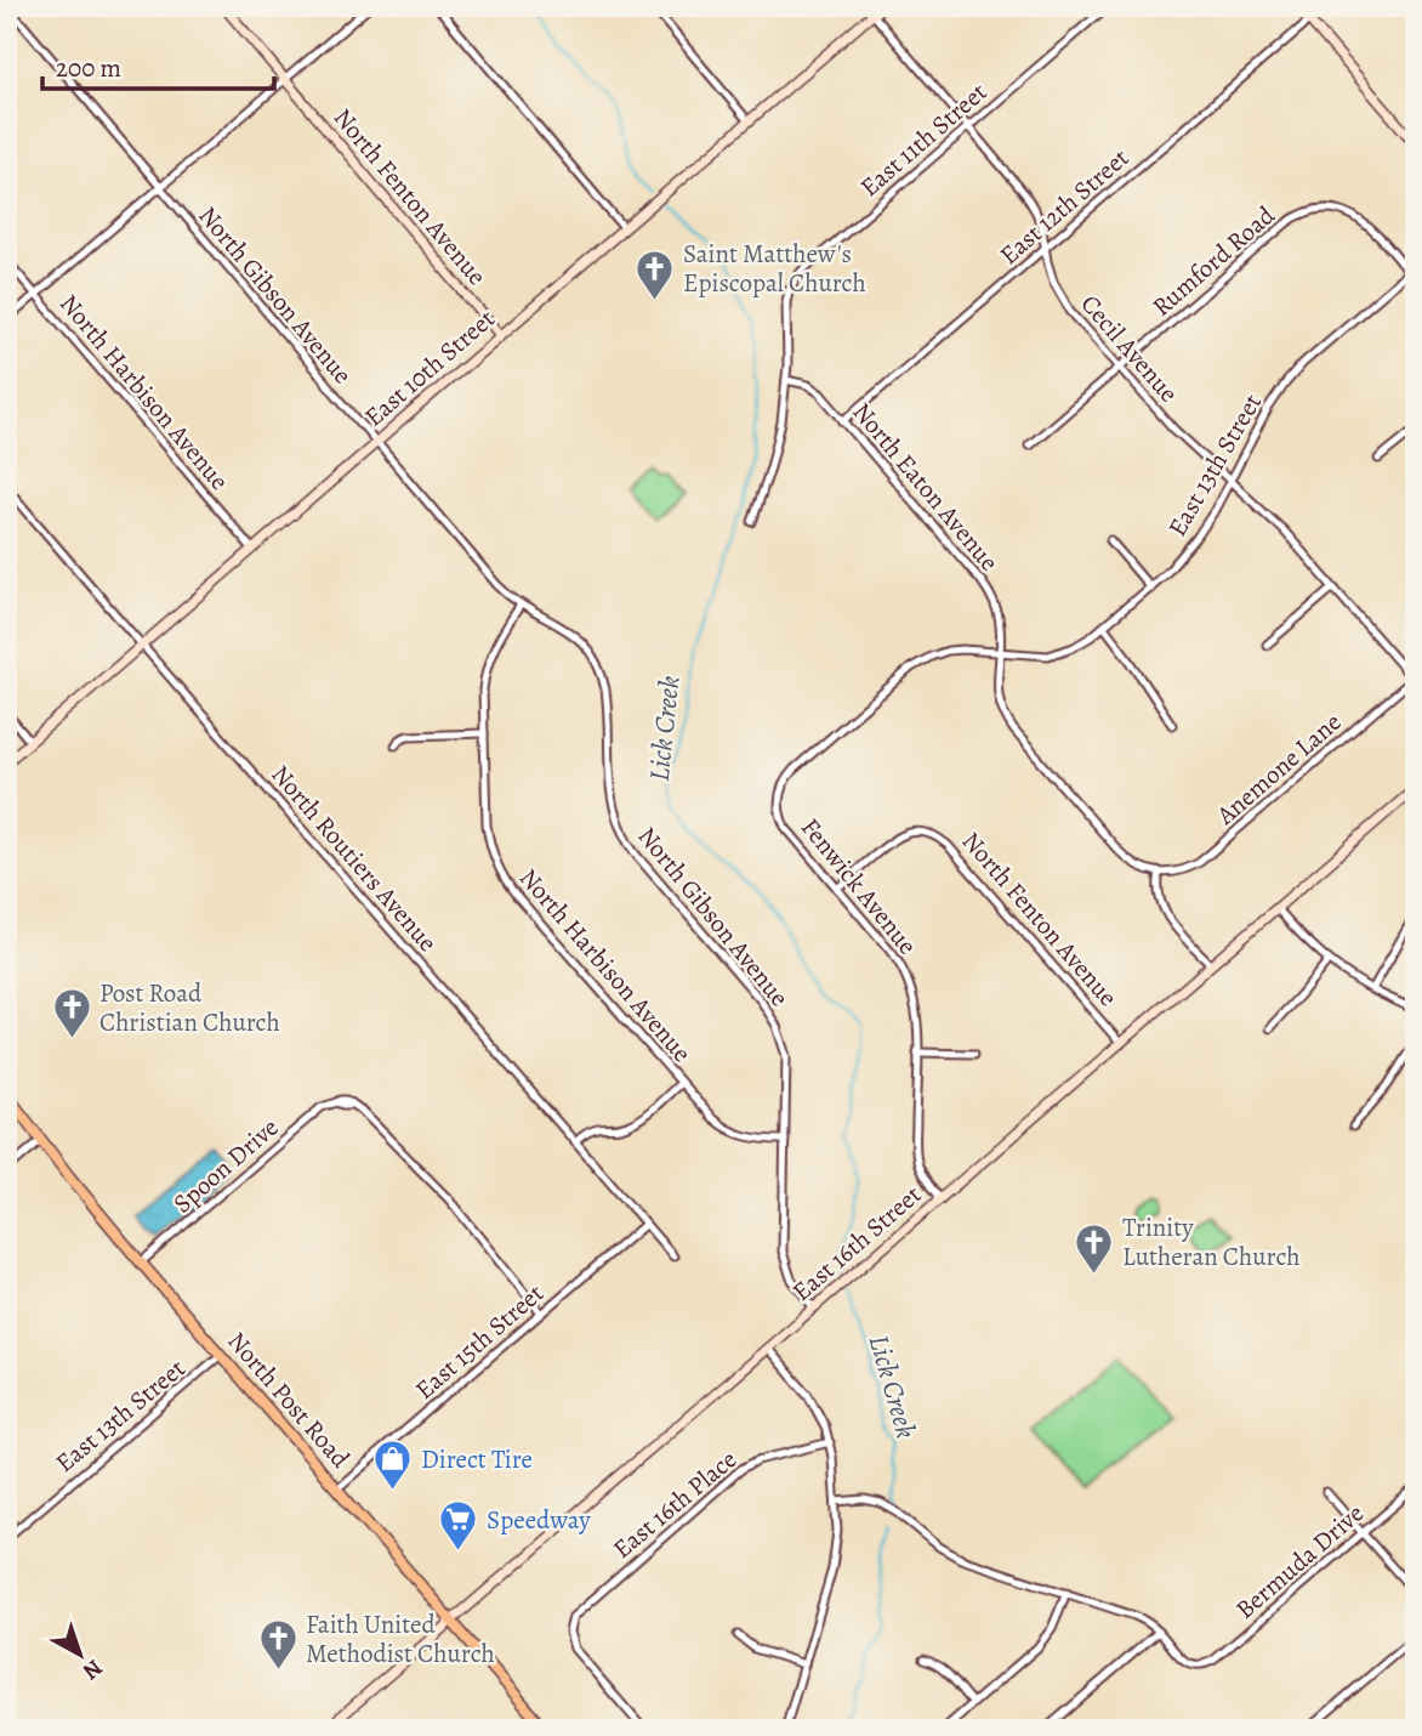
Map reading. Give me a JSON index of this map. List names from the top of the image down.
{
  "streets": {
    "main road": ["North Post Road"],
    "street": [
      "East 11th Street",
      "North Fenton Avenue",
      "East 12th Street",
      "Rumford Road",
      "North Gibson Avenue",
      "Cecil Avenue",
      "East 10th Street",
      "North Harbison Avenue",
      "East 13th Street",
      "North Eaton Avenue",
      "Anemone Lane",
      "North Routiers Avenue",
      "Fenwick Avenue",
      "Spoon Drive",
      "East 16th Street",
      "East 15th Street",
      "East 16th Place",
      "Bermuda Drive"
    ]
  },
  "crossings": [
    ["East 11th Street", "Cecil Avenue"],
    ["East 11th Street", "North Eaton Avenue"],
    ["North Fenton Avenue", "East 10th Street"],
    ["North Fenton Avenue", "Fenwick Avenue"],
    ["North Fenton Avenue", "East 16th Street"],
    ["East 12th Street", "Cecil Avenue"],
    ["East 12th Street", "North Eaton Avenue"],
    ["Rumford Road", "Cecil Avenue"],
    ["Rumford Road", "East 13th Street"],
    ["North Gibson Avenue", "East 10th Street"],
    ["North Gibson Avenue", "North Harbison Avenue"],
    ["North Gibson Avenue", "East 16th Street"],
    ["Cecil Avenue", "East 10th Street"],
    ["Cecil Avenue", "East 13th Street"],
    ["Cecil Avenue", "Anemone Lane"],
    ["East 10th Street", "North Harbison Avenue"],
    ["East 10th Street", "North Routiers Avenue"],
    ["East 13th Street", "North Eaton Avenue"],
    ["East 13th Street", "Fenwick Avenue"],
    ["East 13th Street", "North Post Road"],
    ["North Eaton Avenue", "Anemone Lane"],
    ["North Routiers Avenue", "East 15th Street"],
    ["Fenwick Avenue", "East 16th Street"],
    ["Spoon Drive", "East 15th Street"],
    ["Spoon Drive", "North Post Road"],
    ["East 16th Street", "North Post Road"],
    ["East 15th Street", "North Post Road"]
  ],
  "water": ["Lick Creek"],
  "places": {
    "church": [
      "Saint Matthew's Episcopal Church",
      "Post Road Christian Church",
      "Trinity Lutheran Church",
      "Faith United Methodist Church"
    ],
    "shop": ["Direct Tire"],
    "supermarket": ["Speedway"]
  },
  "scale_bar": "200 m",
  "north": "bottom right"
}
